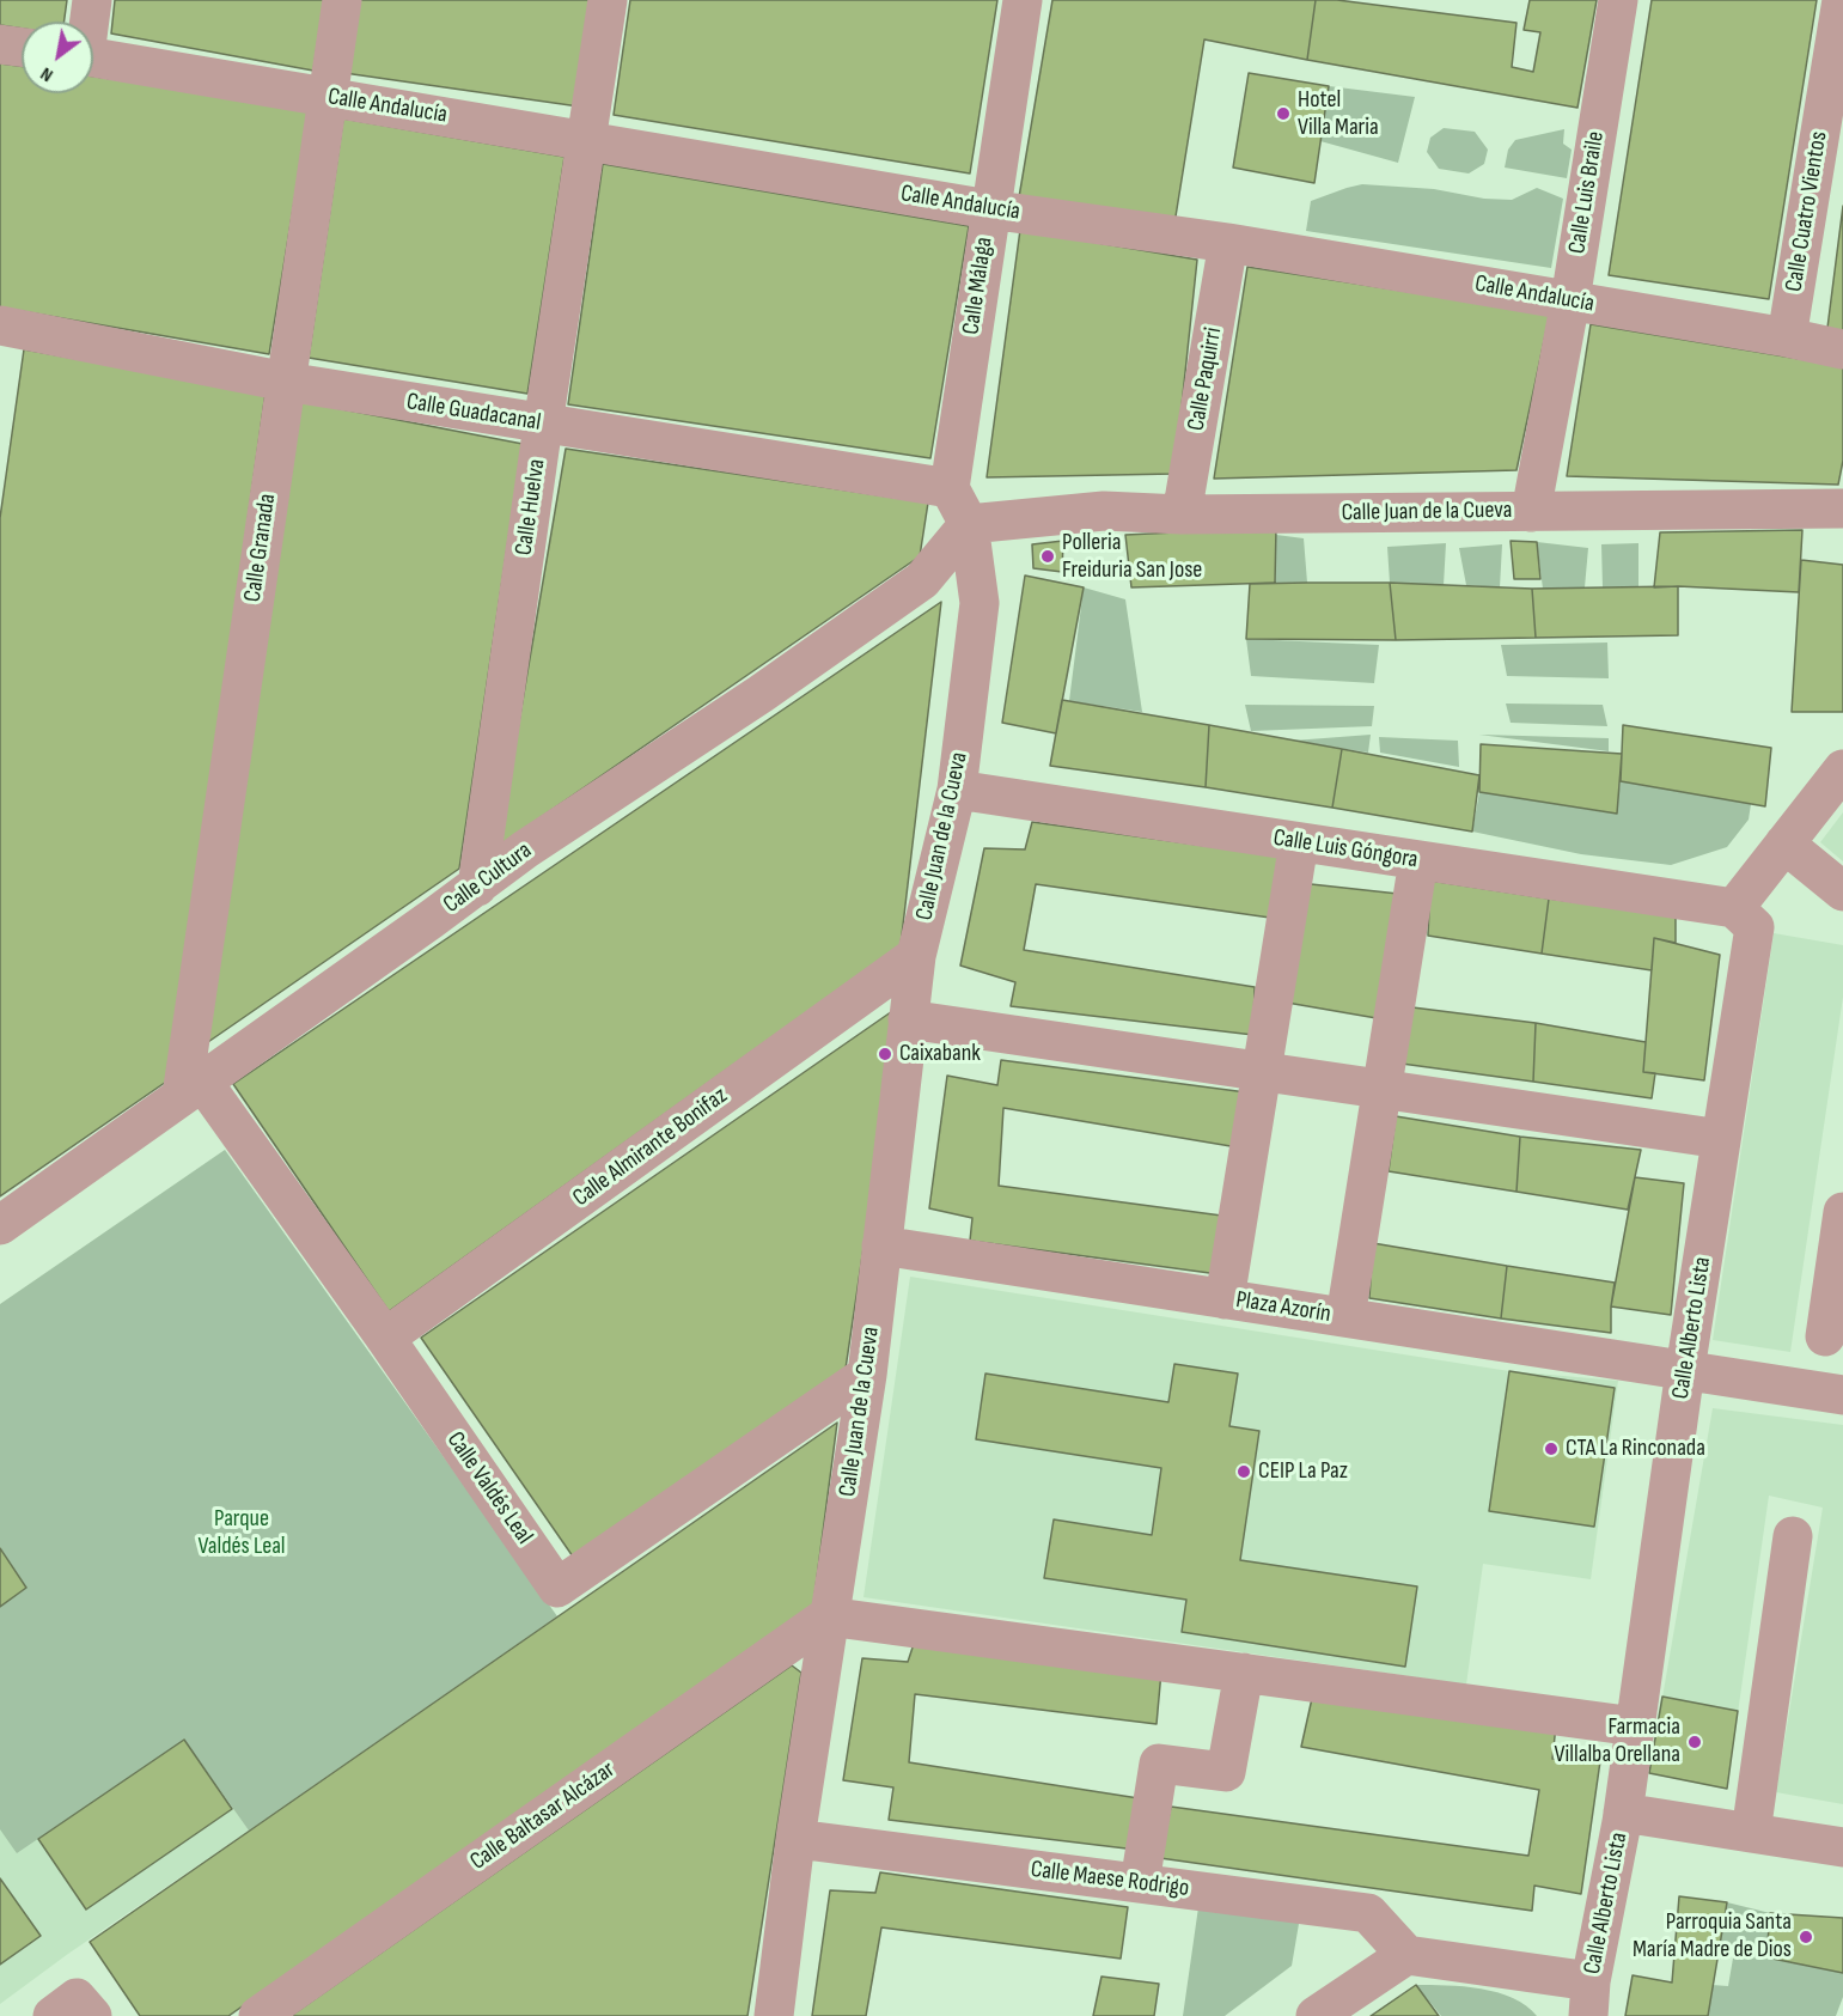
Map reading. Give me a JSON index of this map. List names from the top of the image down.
{
  "streets": {
    "street": [
      "Calle Andalucía",
      "Calle Luis Braile",
      "Calle Cuatro Vientos",
      "Calle Málaga",
      "Calle Paquirri",
      "Calle Guadacanal",
      "Calle Huelva",
      "Calle Juan de la Cueva",
      "Calle Granada",
      "Calle Luis Góngora",
      "Calle Cultura",
      "Calle Almirante Bonifaz",
      "Plaza Azorín",
      "Calle Alberto Lista",
      "Calle Valdés Leal",
      "Calle Baltasar Alcázar",
      "Calle Maese Rodrigo"
    ]
  },
  "crossings": [
    ["Calle Andalucía", "Calle Luis Braile"],
    ["Calle Andalucía", "Calle Cuatro Vientos"],
    ["Calle Andalucía", "Calle Málaga"],
    ["Calle Andalucía", "Calle Paquirri"],
    ["Calle Andalucía", "Calle Huelva"],
    ["Calle Andalucía", "Calle Granada"],
    ["Calle Luis Braile", "Calle Juan de la Cueva"],
    ["Calle Málaga", "Calle Guadacanal"],
    ["Calle Paquirri", "Calle Juan de la Cueva"],
    ["Calle Guadacanal", "Calle Huelva"],
    ["Calle Guadacanal", "Calle Granada"],
    ["Calle Huelva", "Calle Cultura"],
    ["Calle Juan de la Cueva", "Calle Luis Góngora"],
    ["Calle Juan de la Cueva", "Calle Cultura"],
    ["Calle Juan de la Cueva", "Calle Almirante Bonifaz"],
    ["Calle Juan de la Cueva", "Plaza Azorín"],
    ["Calle Juan de la Cueva", "Calle Valdés Leal"],
    ["Calle Juan de la Cueva", "Calle Baltasar Alcázar"],
    ["Calle Juan de la Cueva", "Calle Maese Rodrigo"],
    ["Calle Granada", "Calle Cultura"],
    ["Calle Granada", "Calle Valdés Leal"],
    ["Calle Luis Góngora", "Calle Alberto Lista"],
    ["Calle Cultura", "Calle Valdés Leal"],
    ["Calle Almirante Bonifaz", "Calle Valdés Leal"],
    ["Plaza Azorín", "Calle Alberto Lista"]
  ],
  "parks": ["Parque Valdés Leal"],
  "places": [
    "Hotel Villa Maria",
    "Polleria Freiduria San Jose",
    "Caixabank",
    "CTA La Rinconada",
    "CEIP La Paz",
    "Farmacia Villalba Orellana",
    "Parroquia Santa María Madre de Dios"
  ],
  "north": "bottom left"
}
